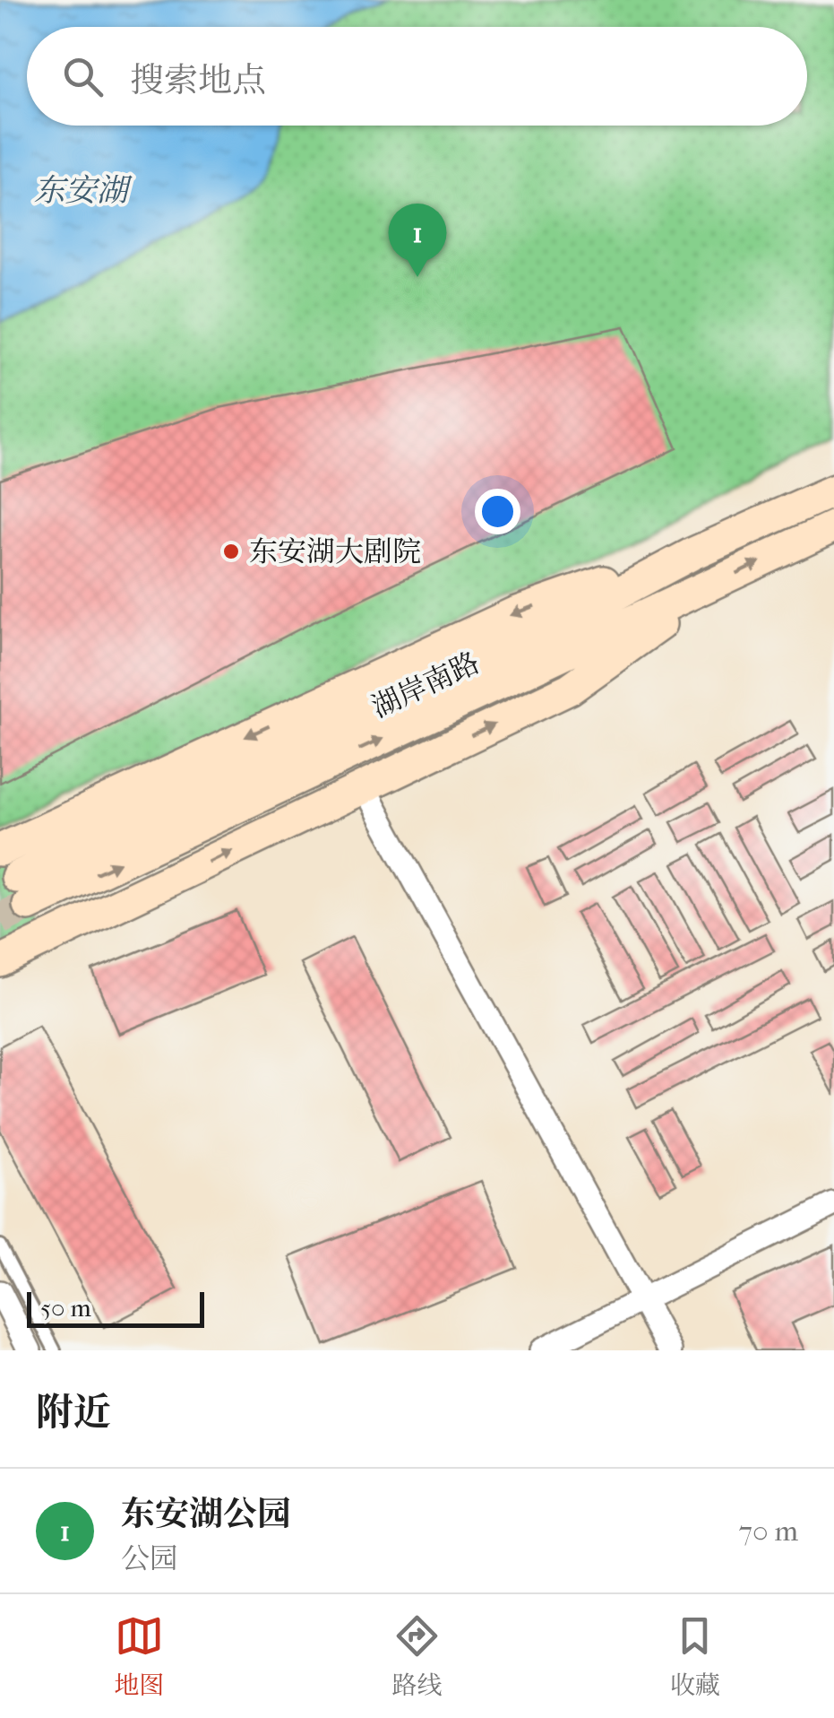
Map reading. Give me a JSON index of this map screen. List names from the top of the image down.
{
  "streets": {
    "main road": ["湖岸南路"]
  },
  "water": ["东安湖"],
  "places": ["东安湖大剧院"],
  "scale_bar": "50 m",
  "page": {
    "search": "搜索地点",
    "pins": "1",
    "scale": "50 m",
    "heading": "附近",
    "list": [
      {
        "mark": "1",
        "name": "东安湖公园",
        "note": "公园",
        "value": "70 m"
      }
    ],
    "nav": ["地图", "路线", "收藏"]
  }
}
